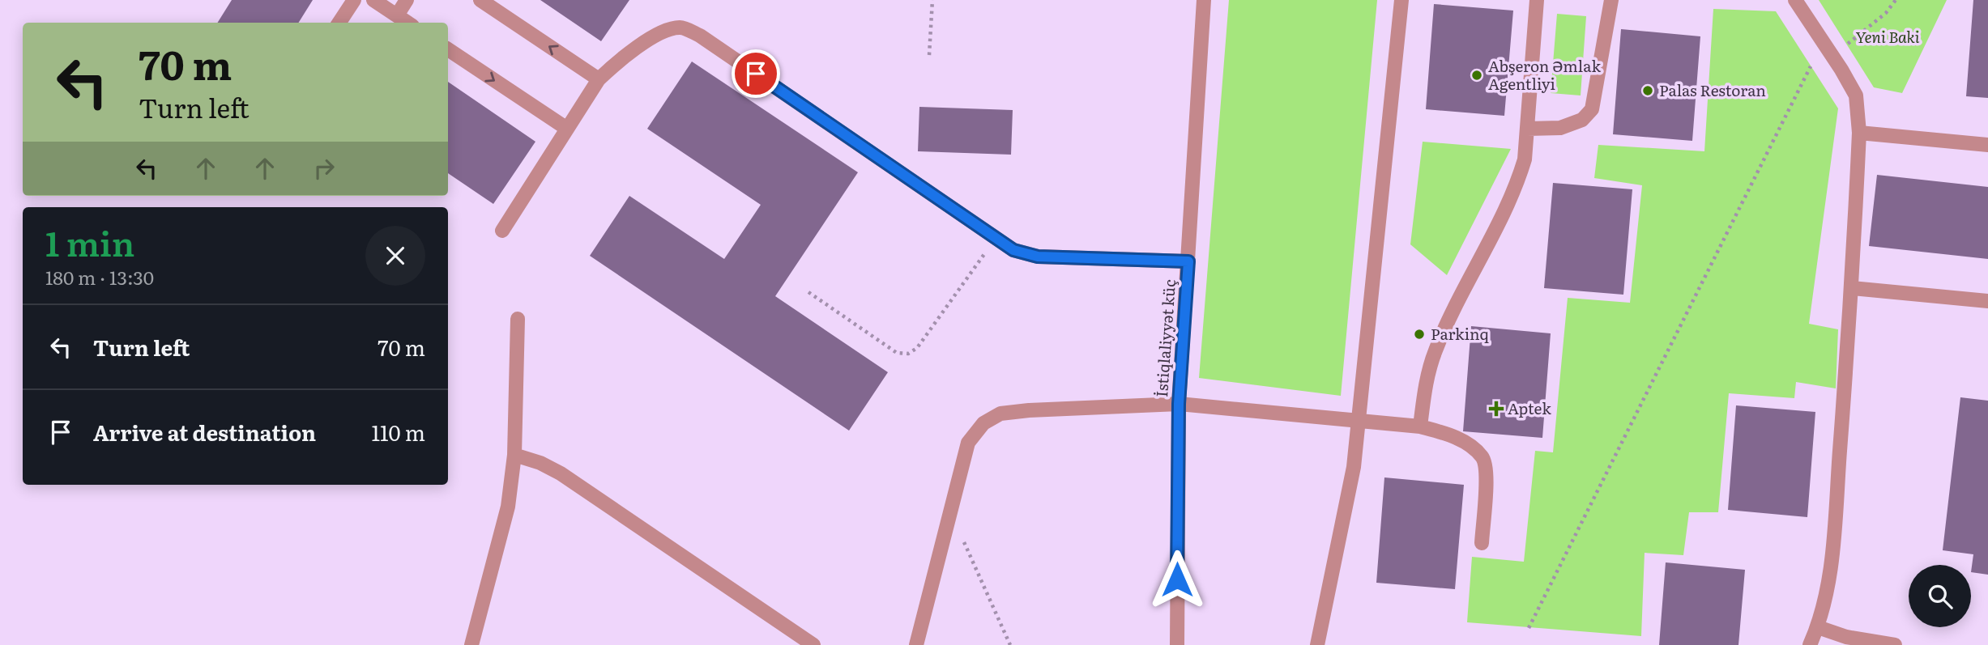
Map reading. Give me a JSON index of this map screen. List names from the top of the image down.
{
  "streets": {
    "street": ["İstiqlaliyyət küç"]
  },
  "parks": ["Yeni Baki"],
  "places": {
    "other": ["Abşeron Əmlak Agentliyi", "Palas Restoran", "Parkinq"],
    "health": ["Aptek"]
  },
  "page": {
    "turn": ["70 m", "Turn left"],
    "heading": ["1 min", "180 m · 13:30"],
    "list": [
      {
        "name": "Turn left",
        "value": "70 m"
      },
      {
        "name": "Arrive at destination",
        "value": "110 m"
      }
    ]
  }
}
